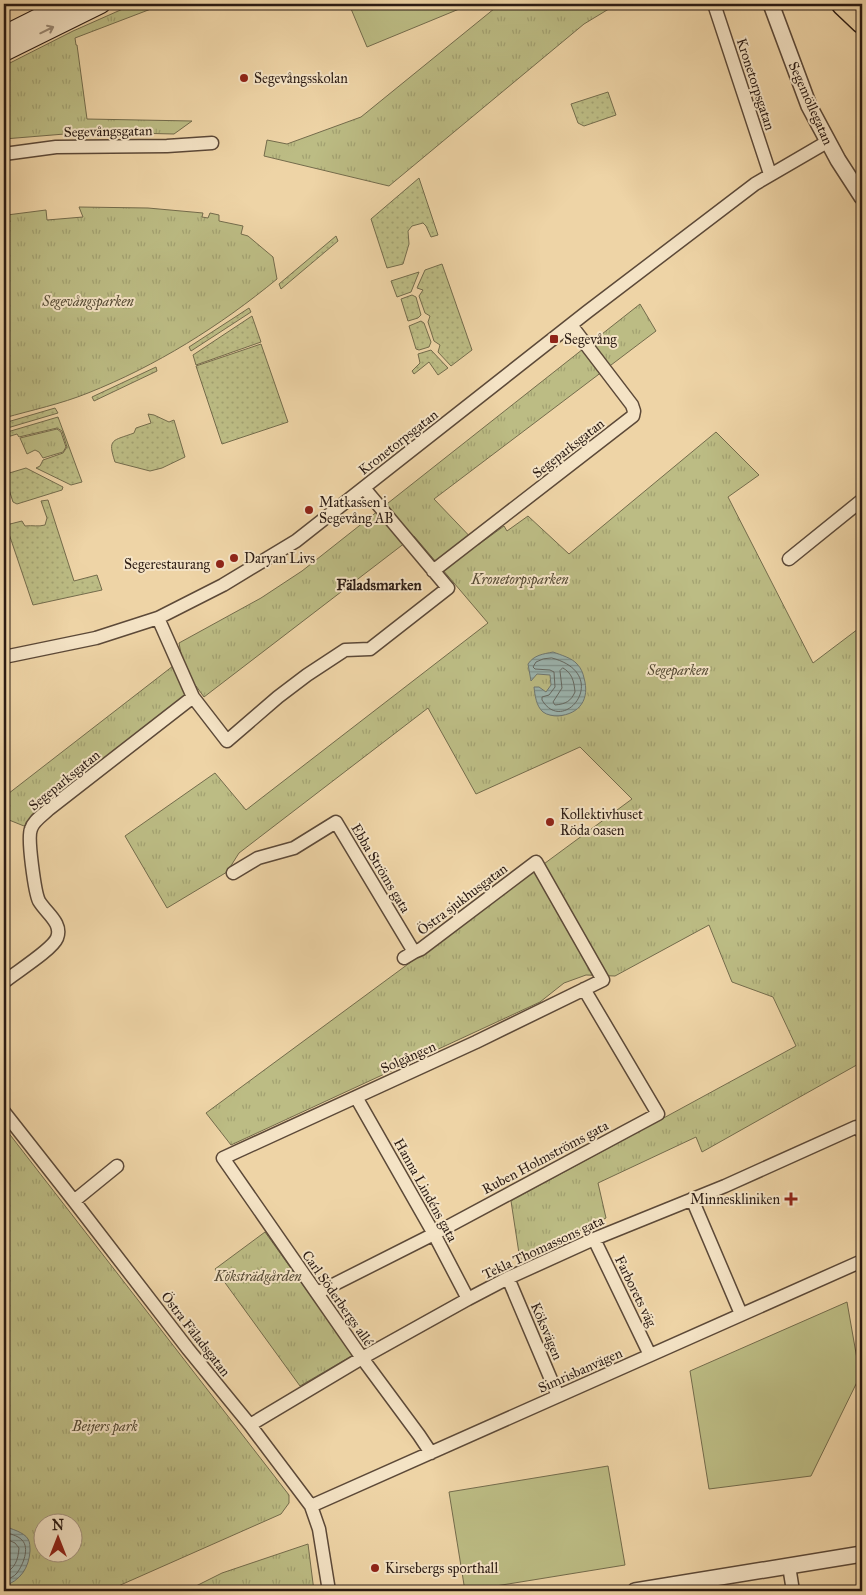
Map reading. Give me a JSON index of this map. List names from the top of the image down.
{
  "streets": {
    "street": [
      "Kronetorpsgatan",
      "Segemöllegatan",
      "Segevångsgatan",
      "Segeparksgatan",
      "Ebba Ströms gata",
      "Östra sjukhusgatan",
      "Solgången",
      "Ruben Holmströms gata",
      "Hanna Lindéns gata",
      "Tekla Thomassons gata",
      "Farborets väg",
      "Carl Söderbergs allé",
      "Köksvägen",
      "Östra Fäladsgatan",
      "Simrisbanvägen"
    ]
  },
  "crossings": [
    ["Kronetorpsgatan", "Segemöllegatan"],
    ["Kronetorpsgatan", "Segeparksgatan"],
    ["Ebba Ströms gata", "Östra sjukhusgatan"],
    ["Östra sjukhusgatan", "Solgången"],
    ["Solgången", "Ruben Holmströms gata"],
    ["Solgången", "Hanna Lindéns gata"],
    ["Solgången", "Carl Söderbergs allé"],
    ["Ruben Holmströms gata", "Hanna Lindéns gata"],
    ["Ruben Holmströms gata", "Carl Söderbergs allé"],
    ["Hanna Lindéns gata", "Tekla Thomassons gata"],
    ["Tekla Thomassons gata", "Farborets väg"],
    ["Tekla Thomassons gata", "Carl Söderbergs allé"],
    ["Tekla Thomassons gata", "Köksvägen"],
    ["Tekla Thomassons gata", "Östra Fäladsgatan"],
    ["Farborets väg", "Simrisbanvägen"],
    ["Carl Söderbergs allé", "Simrisbanvägen"],
    ["Köksvägen", "Simrisbanvägen"],
    ["Östra Fäladsgatan", "Simrisbanvägen"]
  ],
  "districts": ["Fäladsmarken"],
  "parks": [
    "Segevångsparken",
    "Kronetorpsparken",
    "Segeparken",
    "Köksträdgården",
    "Beijers park"
  ],
  "places": {
    "other": [
      "Segevångsskolan",
      "Matkassen i Segevång AB",
      "Daryan Livs",
      "Segerestaurang",
      "Kollektivhuset Röda oasen",
      "Kirsebergs sporthall"
    ],
    "transit": ["Segevång"],
    "health": ["Minneskliniken"]
  },
  "north": "top"
}
